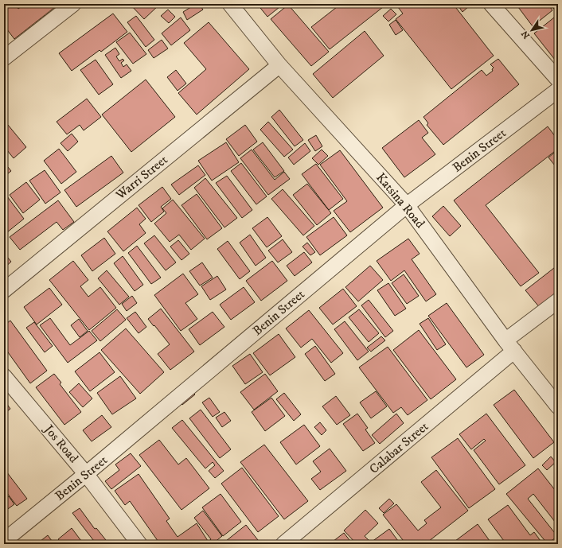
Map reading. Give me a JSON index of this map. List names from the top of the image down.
{
  "streets": {
    "street": [
      "Benin Street",
      "Warri Street",
      "Katsina Road",
      "Jos Road",
      "Calabar Street"
    ]
  },
  "crossings": [
    ["Benin Street", "Katsina Road"],
    ["Benin Street", "Jos Road"],
    ["Warri Street", "Katsina Road"],
    ["Katsina Road", "Calabar Street"]
  ],
  "north": "bottom left"
}
